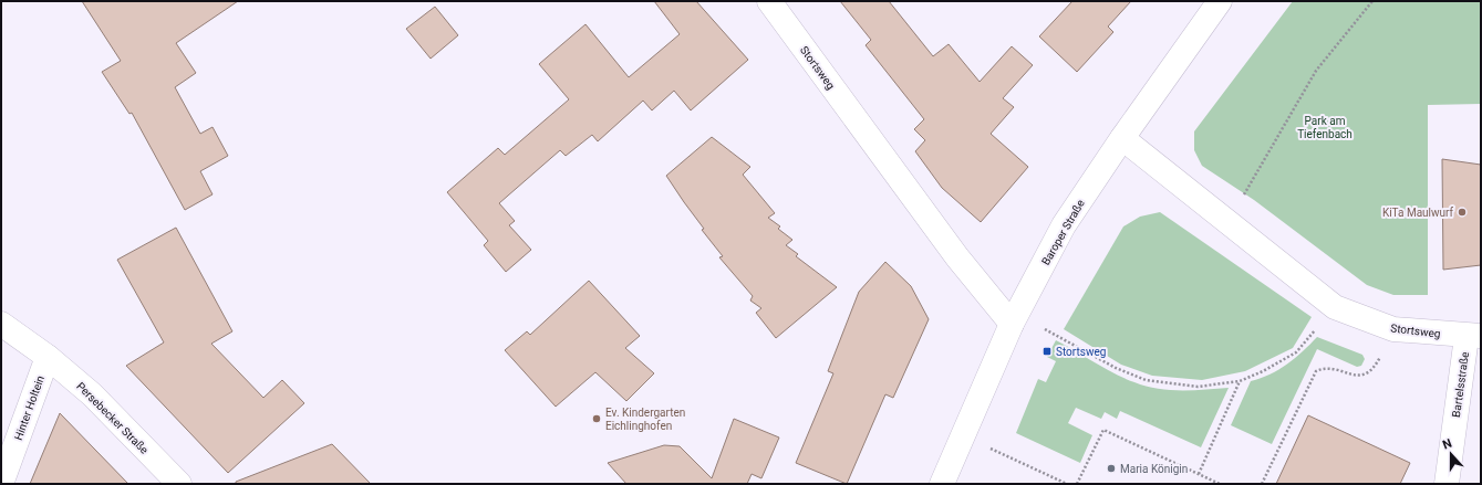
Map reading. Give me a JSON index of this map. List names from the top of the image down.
{
  "streets": {
    "street": [
      "Stortsweg",
      "Baroper Straße",
      "Bartelsstraße",
      "Hinter Holtein",
      "Persebecker Straße"
    ]
  },
  "crossings": [
    ["Stortsweg", "Baroper Straße"],
    ["Stortsweg", "Bartelsstraße"],
    ["Hinter Holtein", "Persebecker Straße"]
  ],
  "parks": ["Park am Tiefenbach"],
  "places": {
    "other": ["KiTa Maulwurf", "Ev. Kindergarten Eichlinghofen", "Maria Königin"],
    "transit": ["Stortsweg"]
  },
  "north": "top"
}
